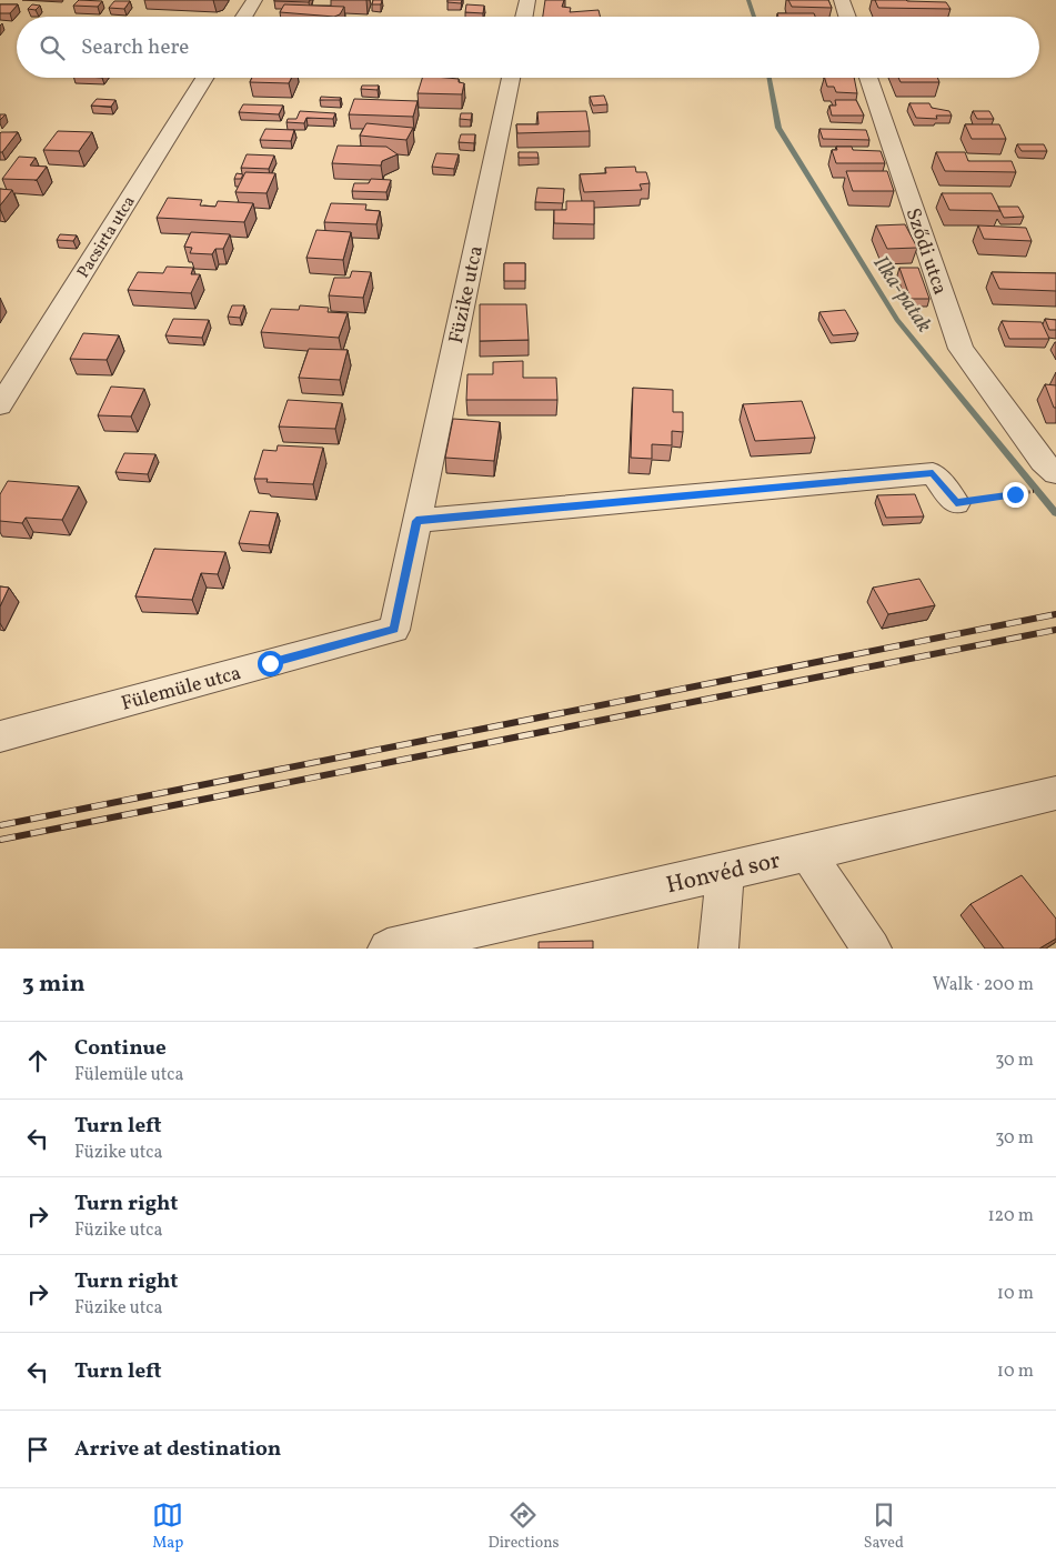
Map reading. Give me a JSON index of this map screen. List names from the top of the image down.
{
  "streets": {
    "street": [
      "Pacsirta utca",
      "Sződi utca",
      "Füzike utca",
      "Fülemüle utca",
      "Honvéd sor"
    ]
  },
  "crossings": [
    ["Füzike utca", "Fülemüle utca"]
  ],
  "water": ["Ilka-patak"],
  "page": {
    "search": "Search here",
    "heading": ["3 min", "Walk · 200 m"],
    "list": [
      ["Continue", "Fülemüle utca", "30 m"],
      ["Turn left", "Füzike utca", "30 m"],
      ["Turn right", "Füzike utca", "120 m"],
      ["Turn right", "Füzike utca", "10 m"],
      ["Turn left", "10 m"],
      "Arrive at destination"
    ],
    "nav": ["Map", "Directions", "Saved"]
  }
}
